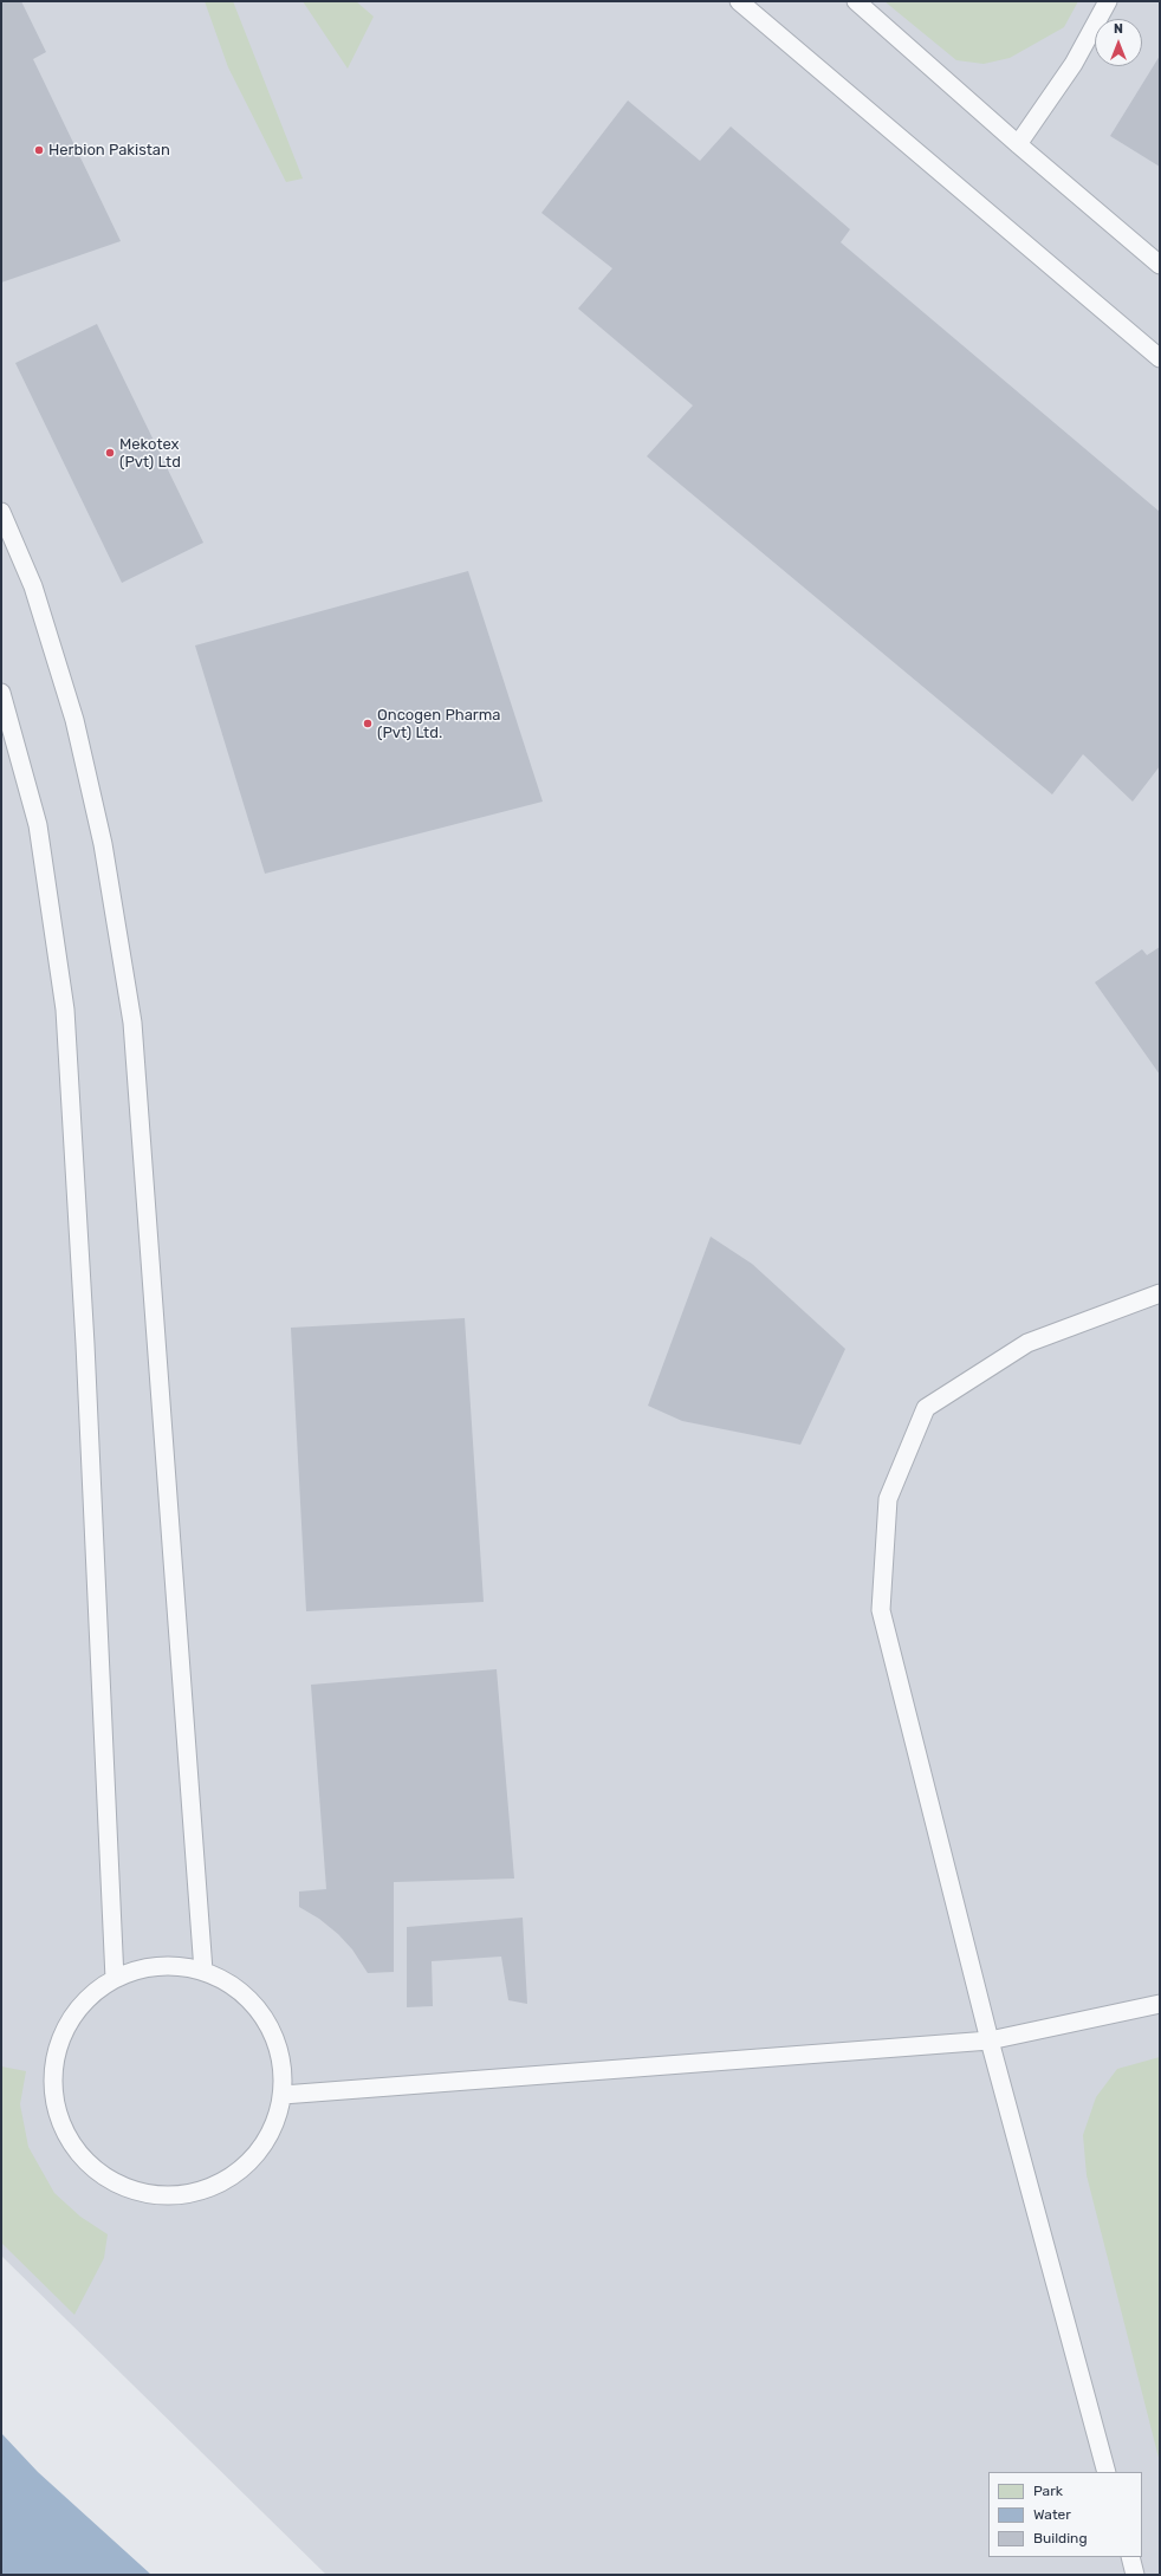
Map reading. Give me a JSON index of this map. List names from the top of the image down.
{
  "places": ["Herbion Pakistan", "Mekotex (Pvt) Ltd", "Oncogen Pharma (Pvt) Ltd."],
  "legend": ["Park", "Water", "Building"],
  "north": "top"
}
